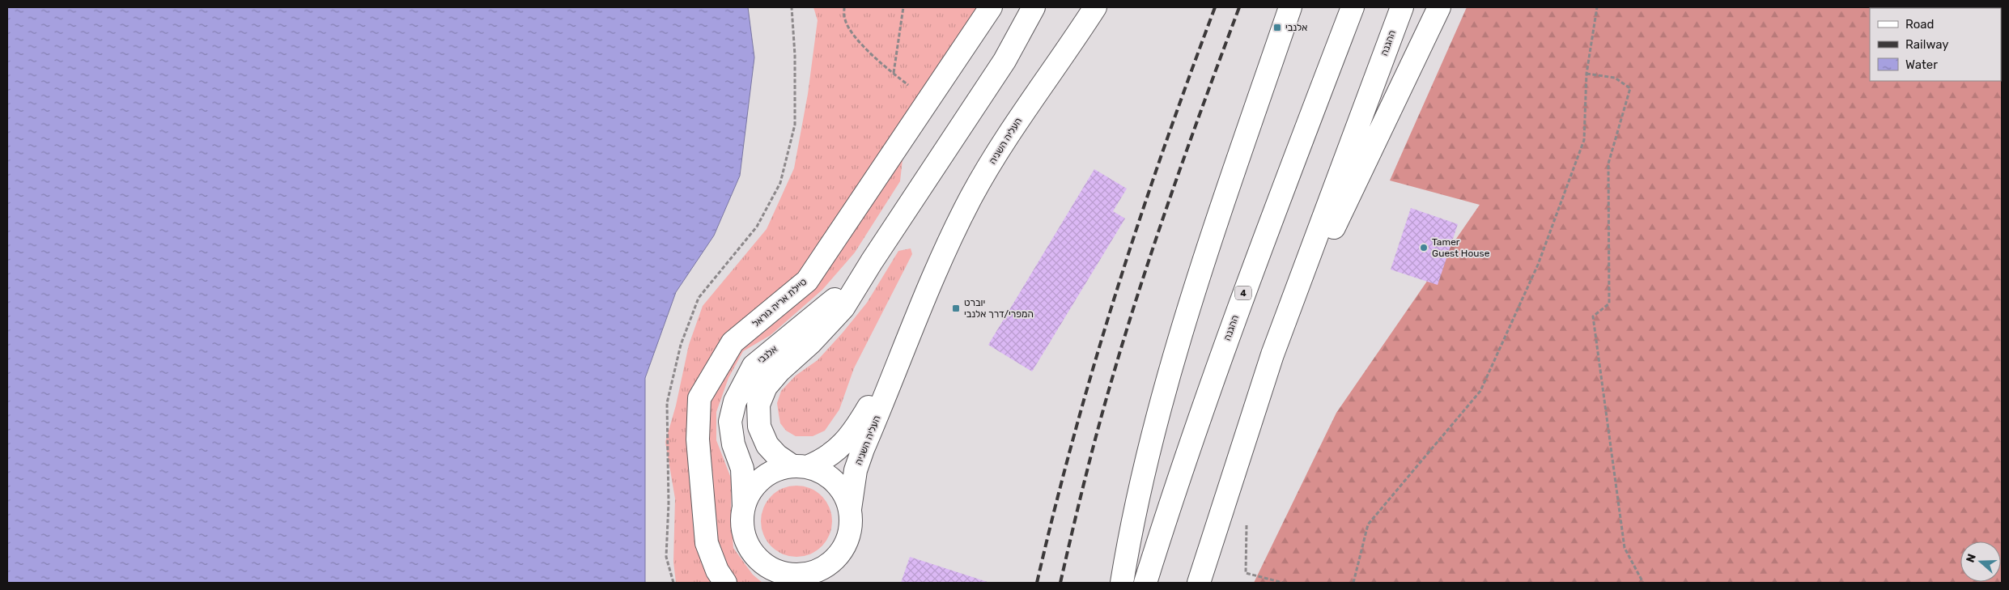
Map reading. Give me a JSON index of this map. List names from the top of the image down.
{
  "streets": {
    "main road": [
      "ההגנה",
      "העליה השניה",
      "4",
      "טיילת אריה גוראל",
      "אלנבי"
    ]
  },
  "crossings": [
    ["העליה השניה", "אלנבי"]
  ],
  "places": {
    "transit": ["אלנבי", "יוברט המפרי/דרך אלנבי"],
    "other": ["Tamer Guest House"]
  },
  "legend": ["Road", "Railway", "Water"],
  "north": "left"
}
